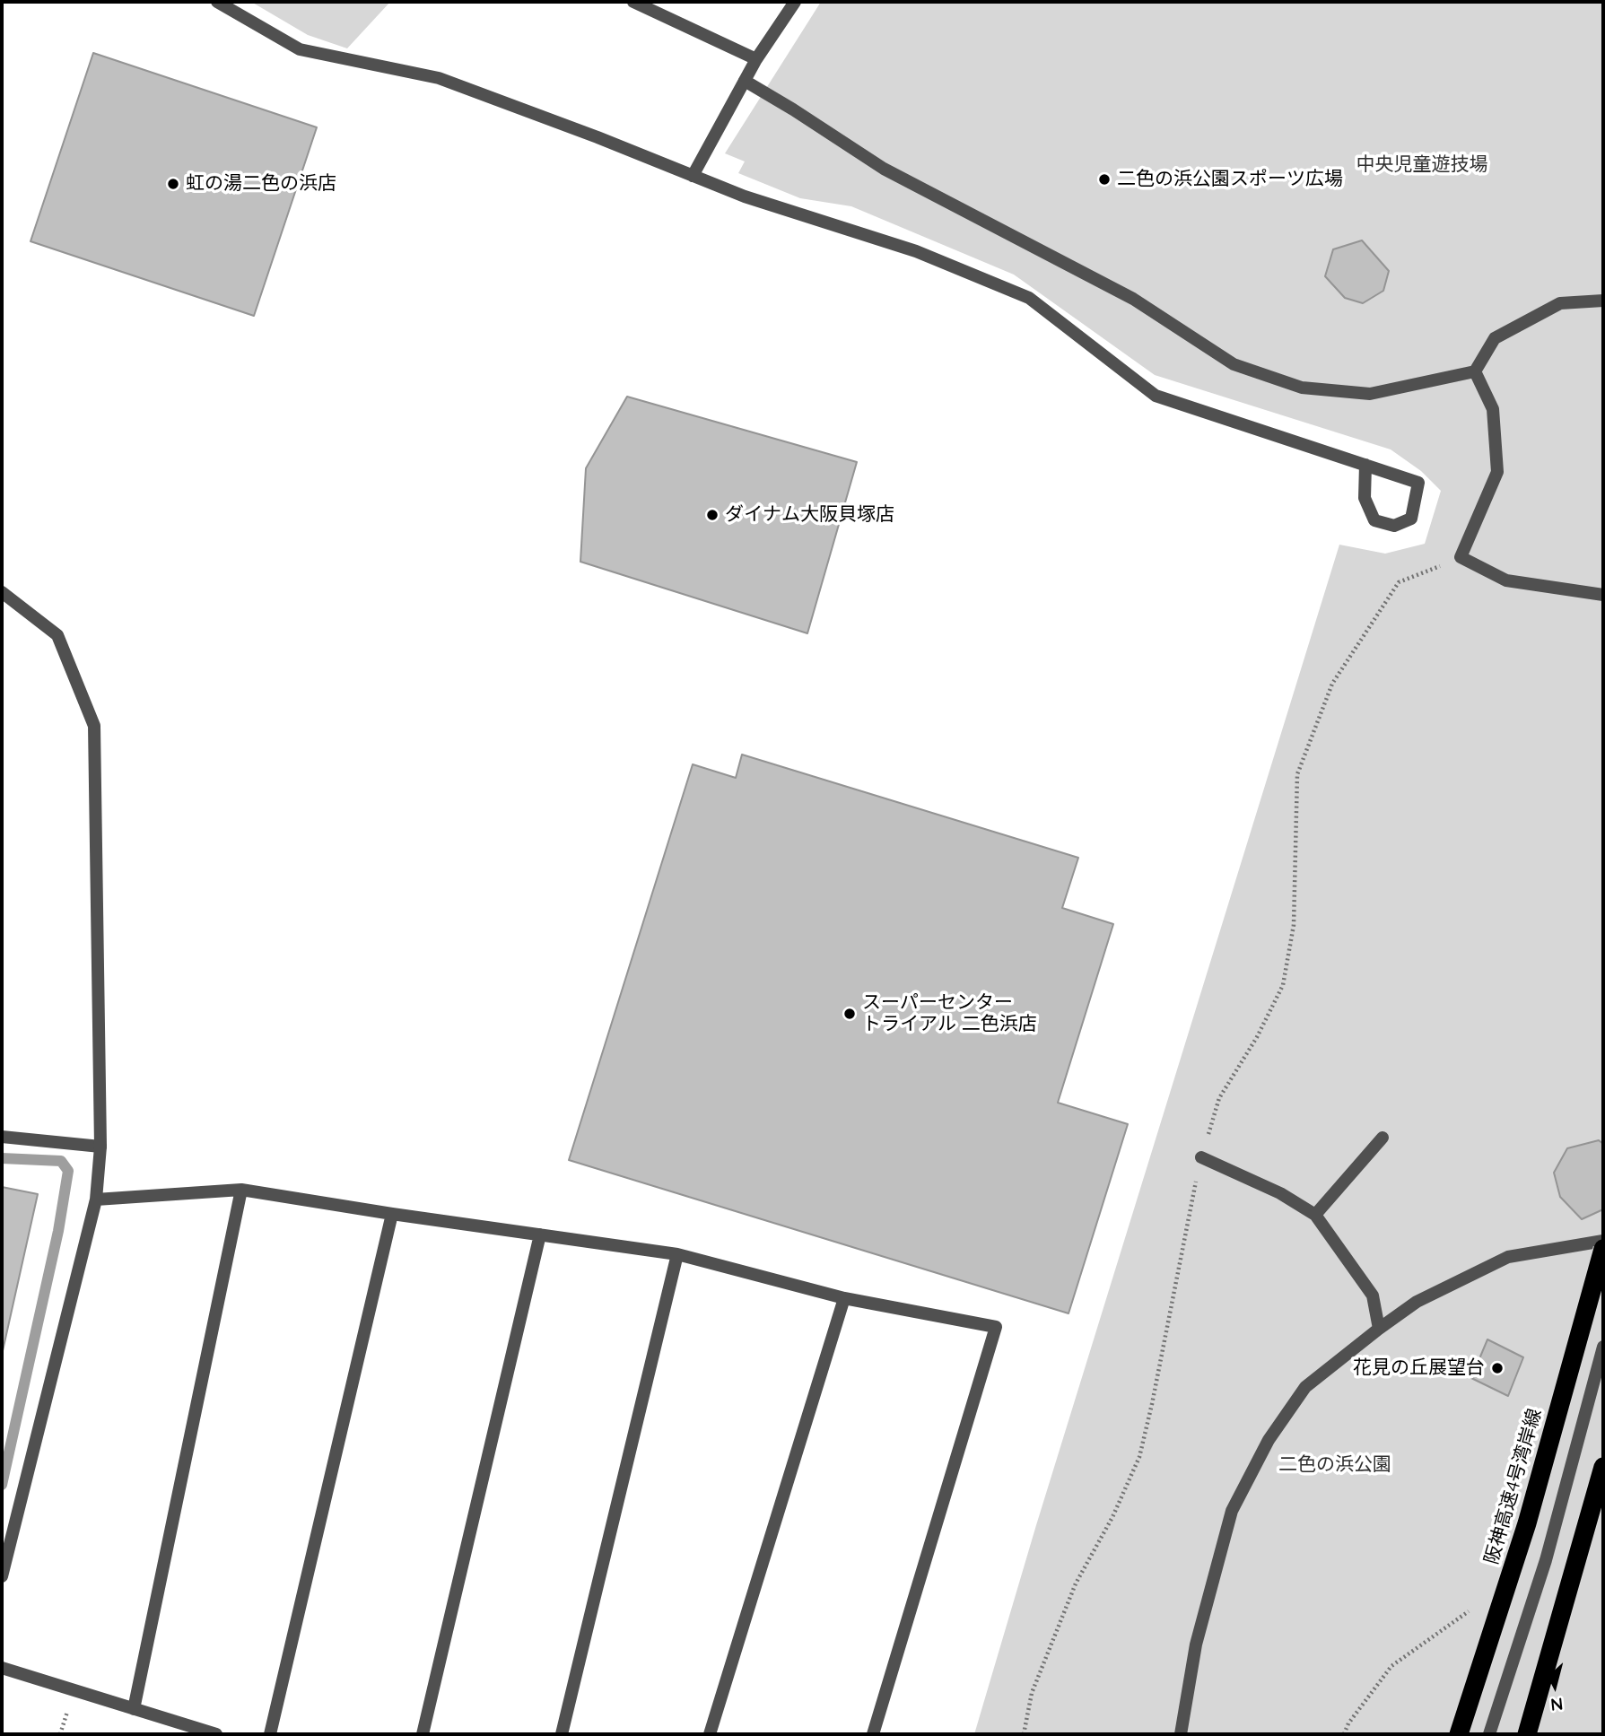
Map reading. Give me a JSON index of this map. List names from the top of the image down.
{
  "streets": {
    "highway": ["阪神高速4号湾岸線"]
  },
  "parks": ["中央児童遊技場", "二色の浜公園"],
  "places": [
    "二色の浜公園スポーツ広場",
    "虹の湯二色の浜店",
    "ダイナム大阪貝塚店",
    "スーパーセンター トライアル 二色浜店",
    "花見の丘展望台"
  ],
  "north": "bottom"
}
